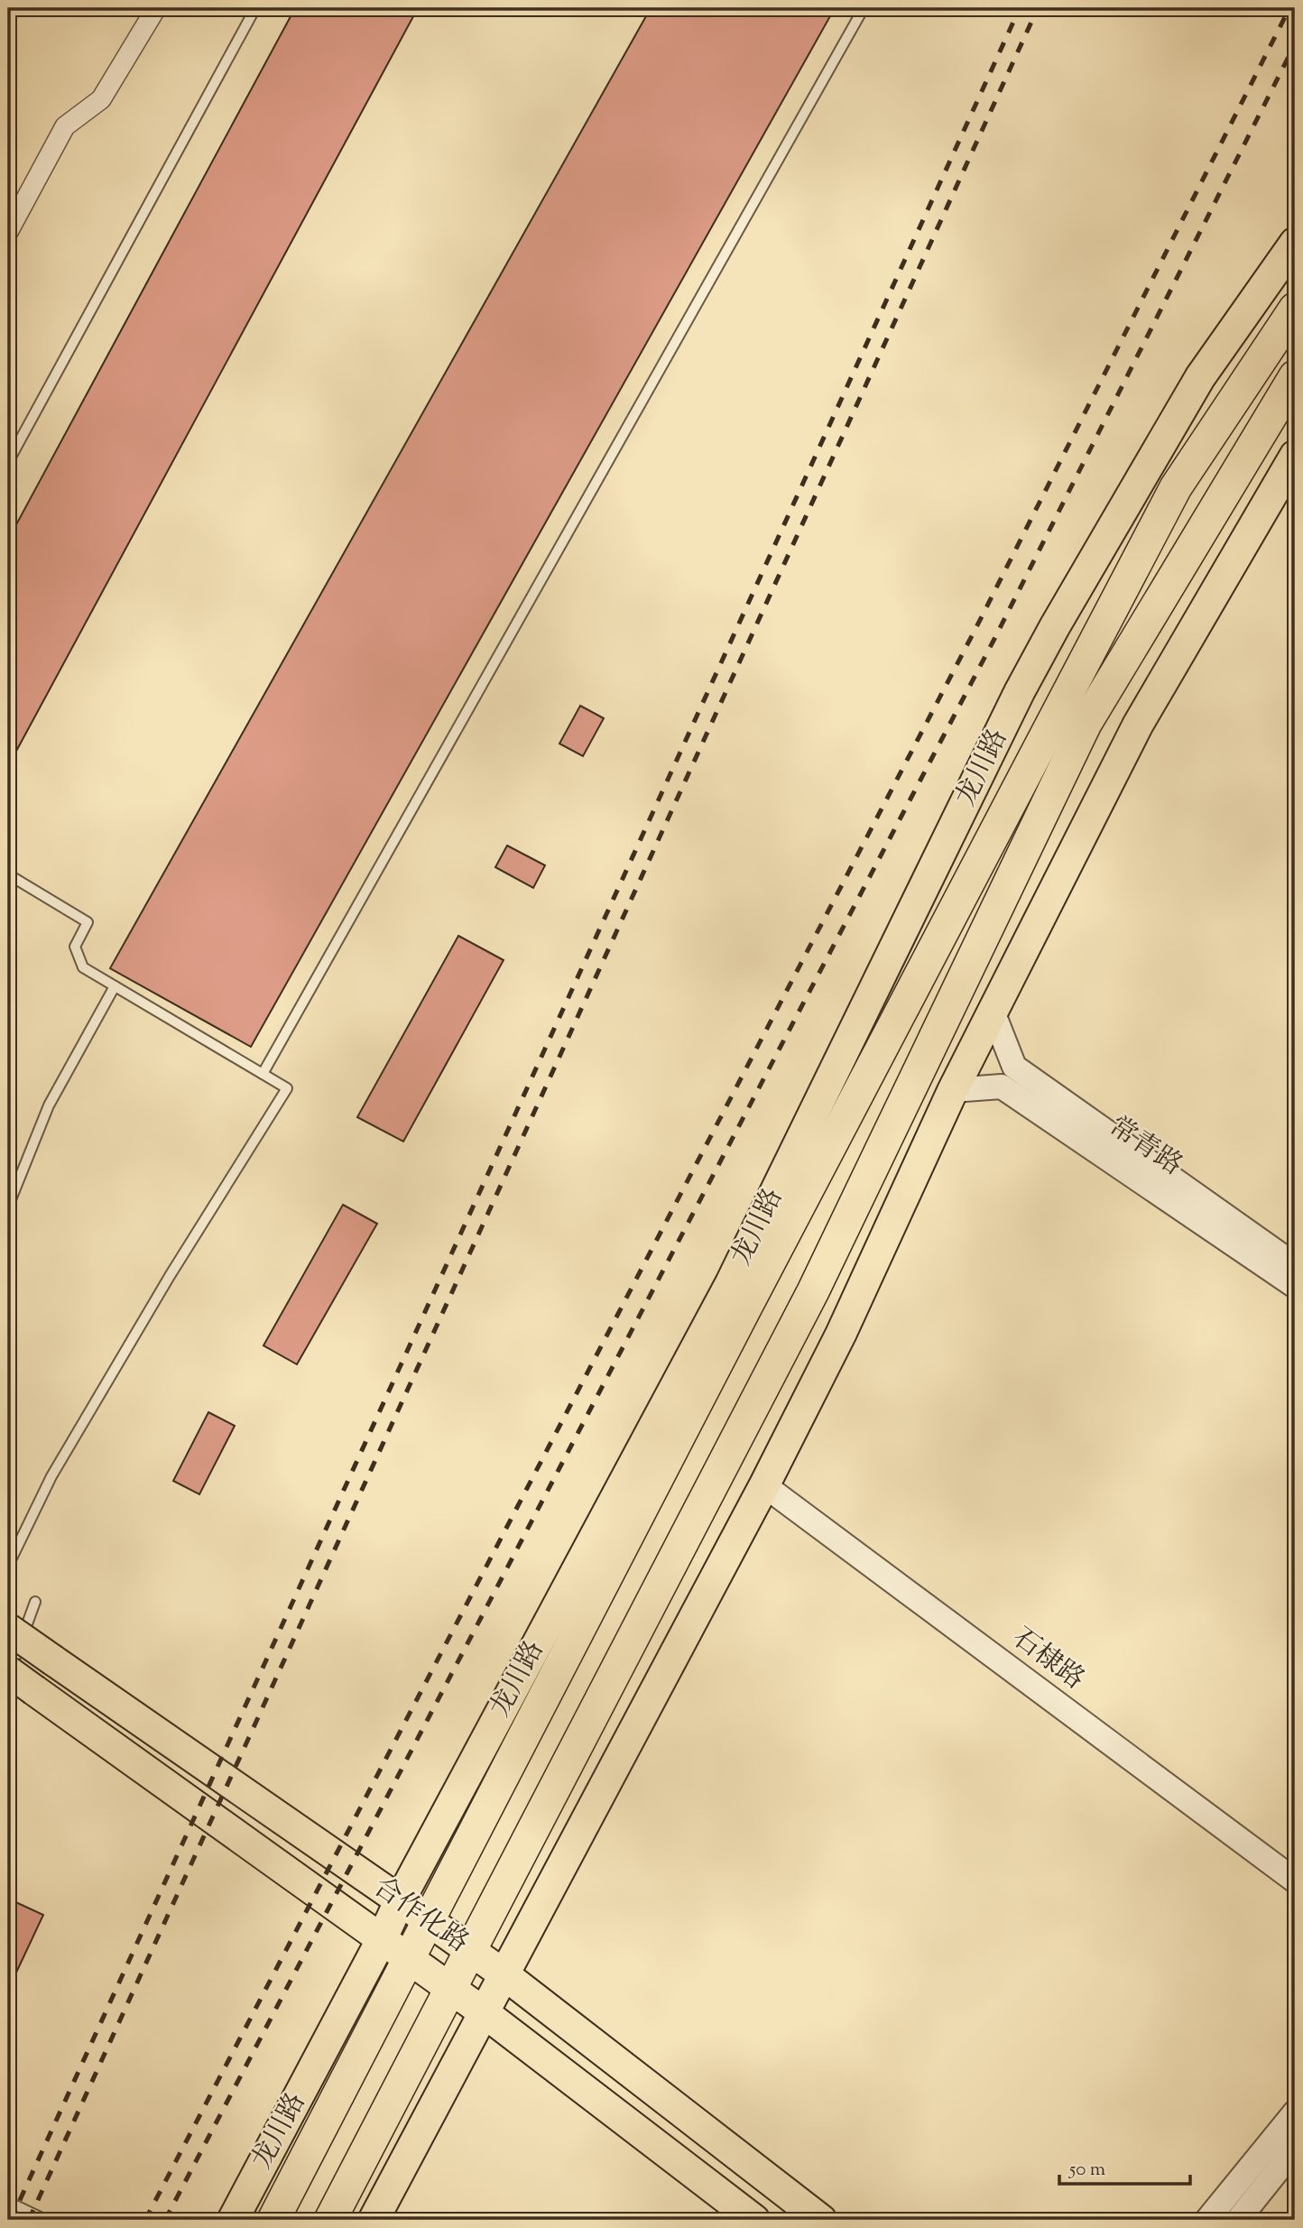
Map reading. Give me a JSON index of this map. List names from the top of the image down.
{
  "streets": {
    "highway": ["龙川路"],
    "main road": ["合作化路"],
    "street": ["常青路", "石棣路"]
  },
  "crossings": [
    ["龙川路", "合作化路"]
  ],
  "scale_bar": "50 m"
}
